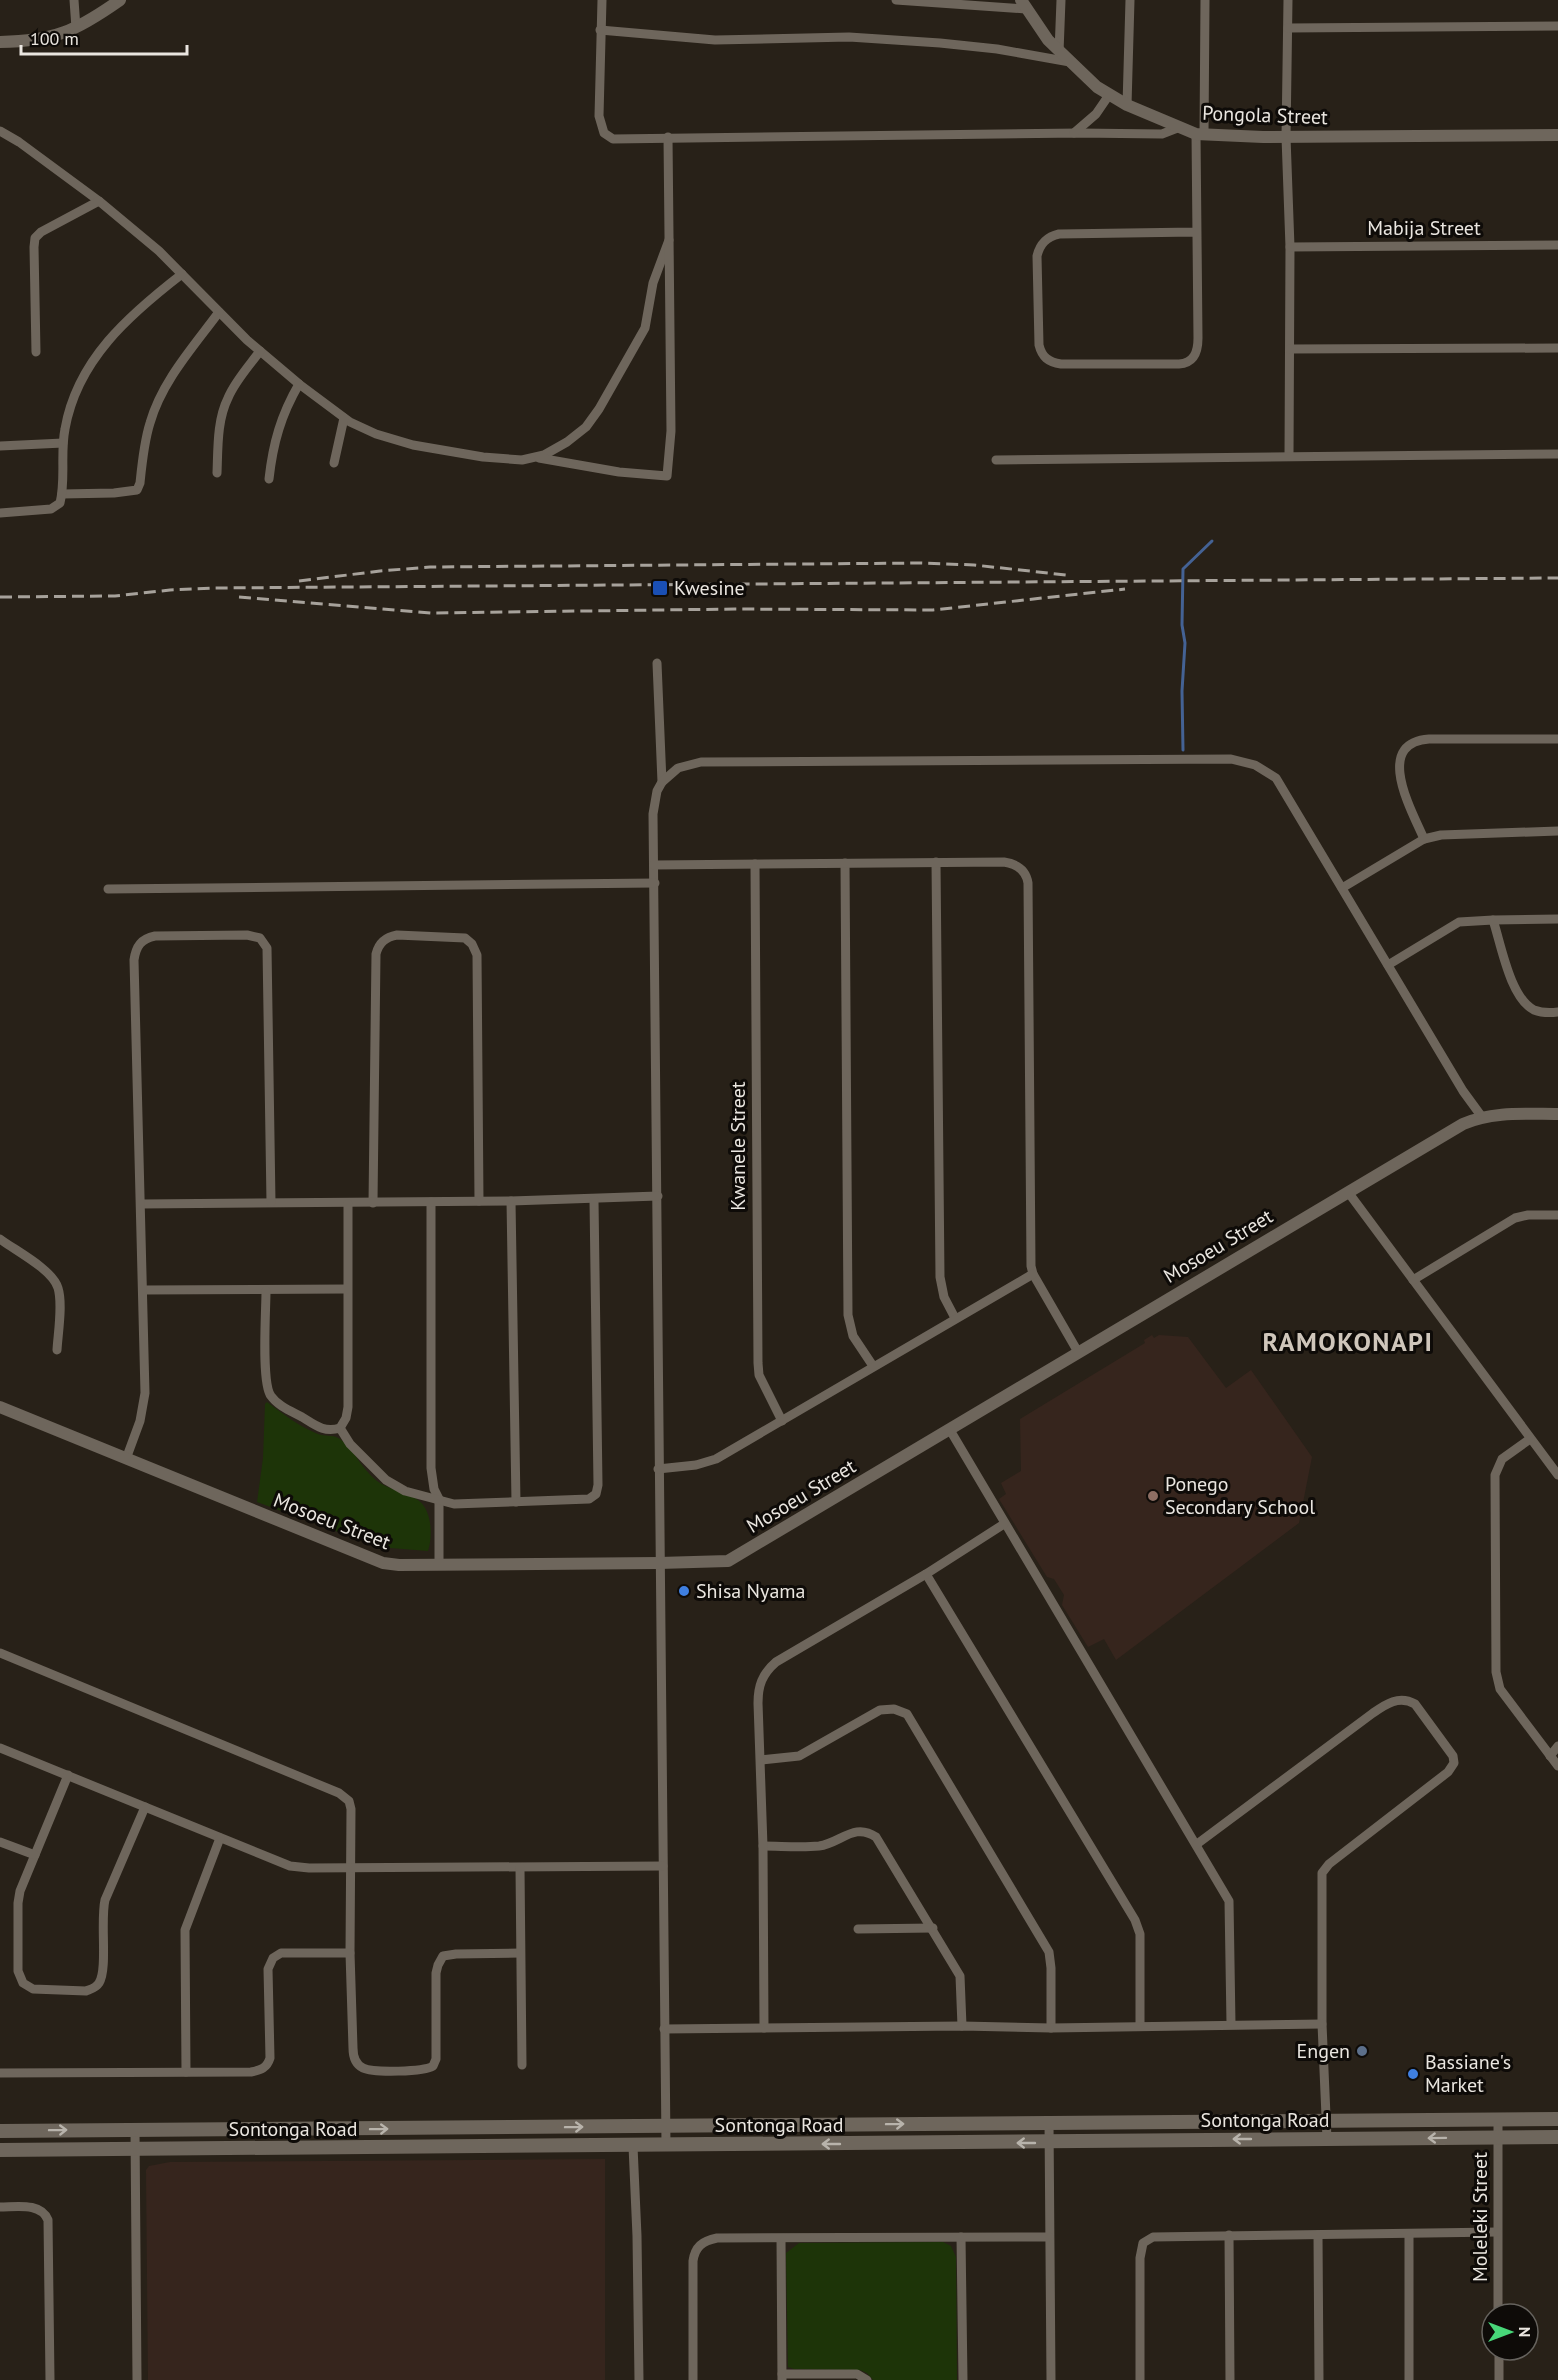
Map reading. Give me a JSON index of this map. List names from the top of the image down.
{
  "streets": {
    "main road": ["Sontonga Road"],
    "street": [
      "Pongola Street",
      "Mabija Street",
      "Kwanele Street",
      "Mosoeu Street",
      "Moleleki Street"
    ]
  },
  "crossings": [
    ["Sontonga Road", "Moleleki Street"]
  ],
  "districts": ["RAMOKONAPI"],
  "places": {
    "transit": ["Kwesine"],
    "other": [
      "Ponego Secondary School",
      "Shisa Nyama",
      "Engen",
      "Bassiane's Market"
    ]
  },
  "scale_bar": "100 m",
  "north": "right"
}
